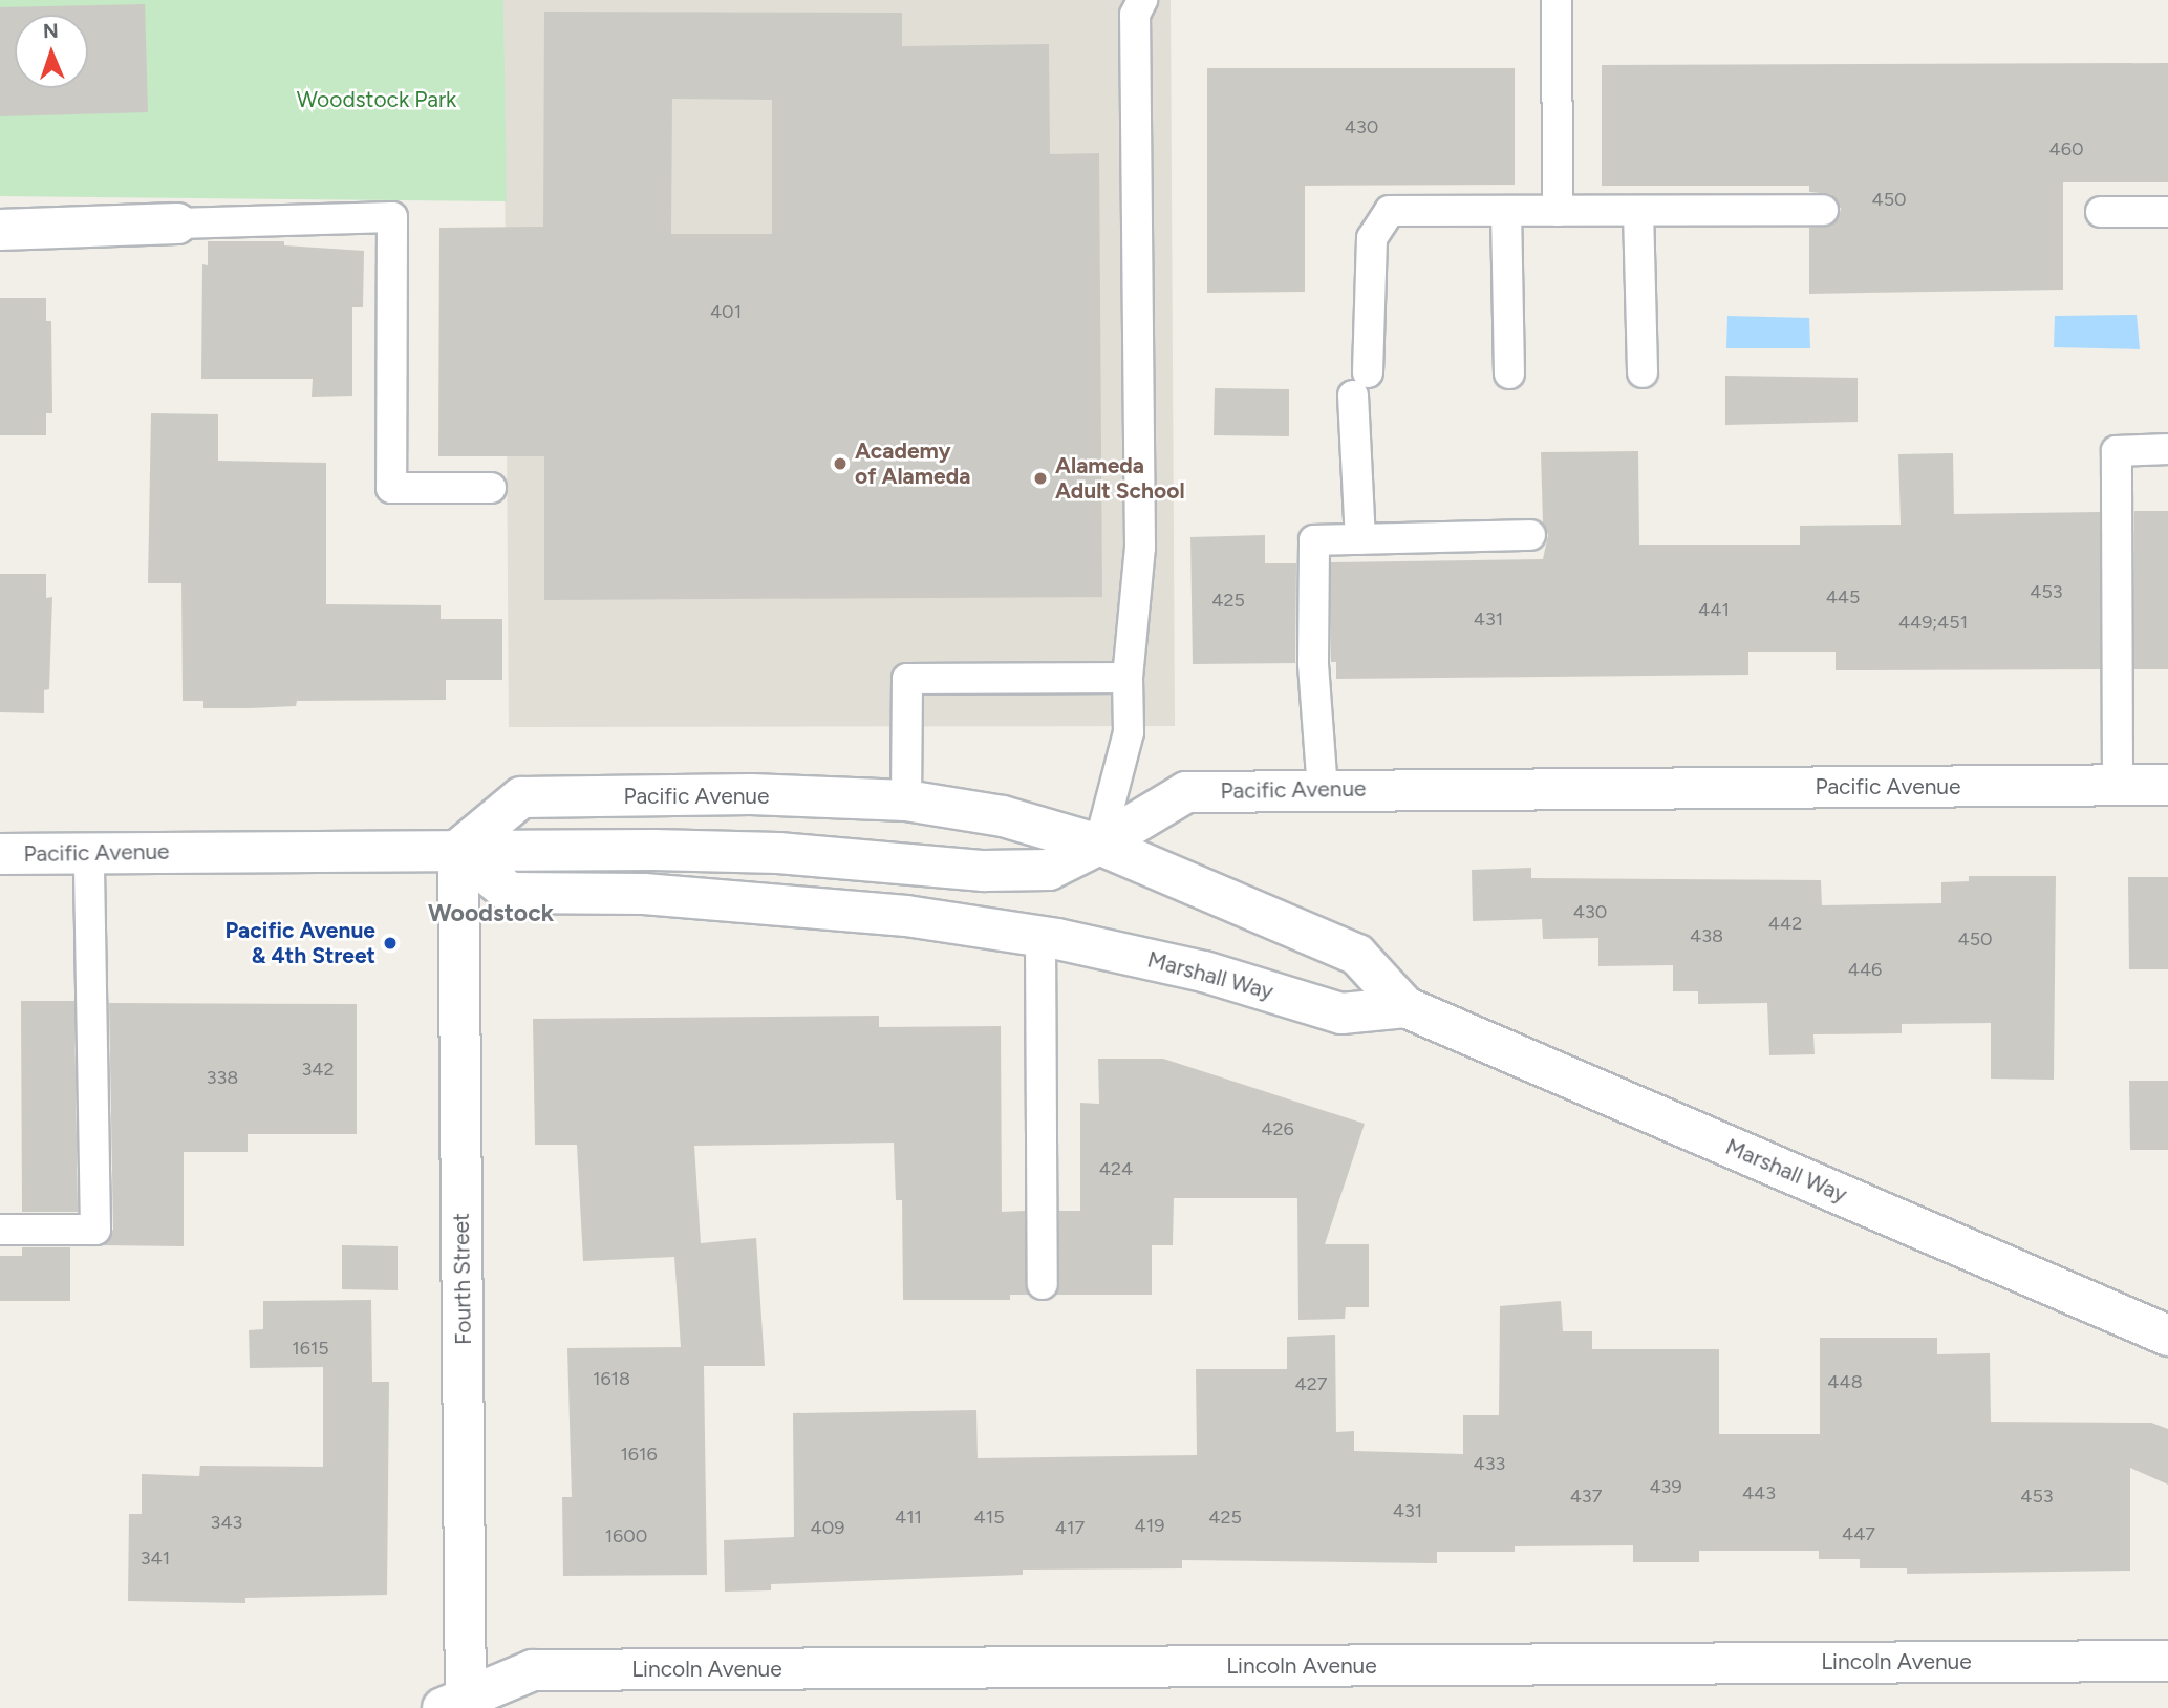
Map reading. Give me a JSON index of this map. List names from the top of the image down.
{
  "streets": {
    "street": [
      "Pacific Avenue",
      "Marshall Way",
      "Fourth Street",
      "Lincoln Avenue"
    ]
  },
  "crossings": [
    ["Pacific Avenue", "Marshall Way"],
    ["Pacific Avenue", "Fourth Street"],
    ["Fourth Street", "Lincoln Avenue"]
  ],
  "districts": ["Woodstock"],
  "parks": ["Woodstock Park"],
  "places": ["Academy of Alameda", "Alameda Adult School", "Pacific Avenue & 4th Street"],
  "house_numbers": [
    "430",
    "460",
    "450",
    "401",
    "453",
    "445",
    "425",
    "441",
    "431",
    "449;451",
    "430",
    "442",
    "438",
    "450",
    "446",
    "342",
    "338",
    "426",
    "424",
    "1615",
    "1618",
    "448",
    "427",
    "1616",
    "433",
    "439",
    "443",
    "437",
    "453",
    "431",
    "411",
    "415",
    "425",
    "343",
    "419",
    "409",
    "417",
    "447",
    "1600",
    "341"
  ],
  "north": "top"
}
